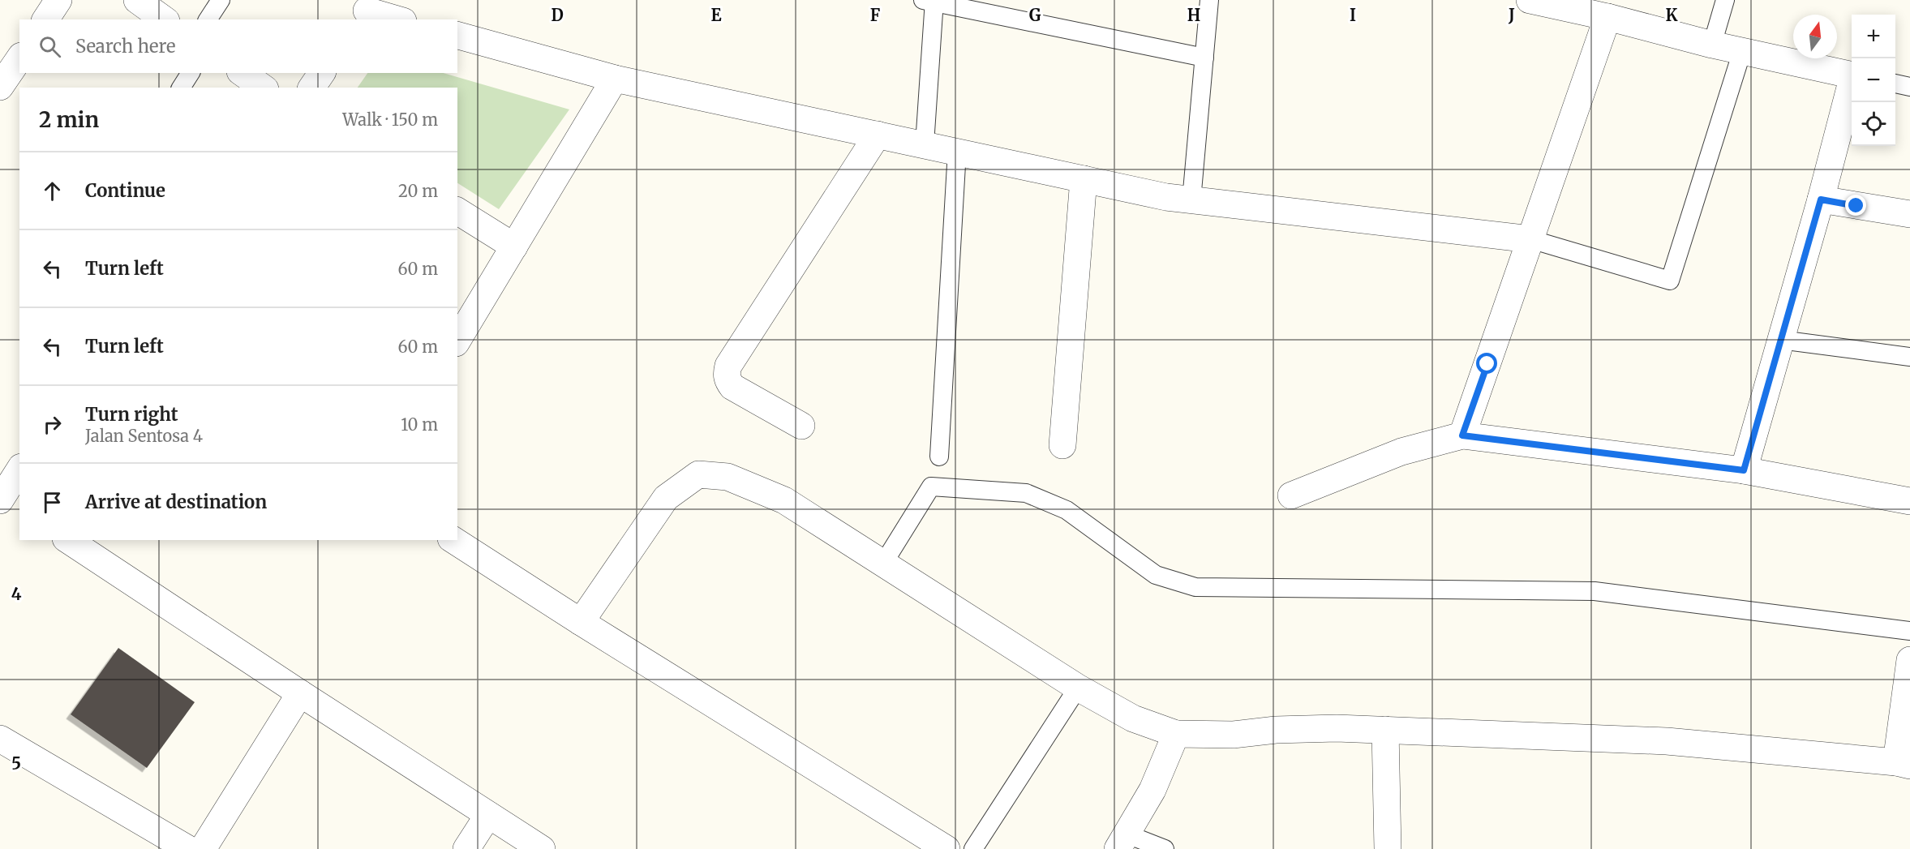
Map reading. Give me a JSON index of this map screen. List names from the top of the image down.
{
  "north": "top",
  "page": {
    "map_buttons": ["+", "−"],
    "search": "Search here",
    "heading": ["2 min", "Walk · 150 m"],
    "list": [
      ["Continue", "20 m"],
      ["Turn left", "60 m"],
      ["Turn left", "60 m"],
      ["Turn right", "Jalan Sentosa 4", "10 m"],
      "Arrive at destination"
    ]
  },
  "grid": {
    "columns": [
      "D",
      "E",
      "F",
      "G",
      "H",
      "I",
      "J",
      "K"
    ],
    "rows": ["4", "5"]
  }
}
